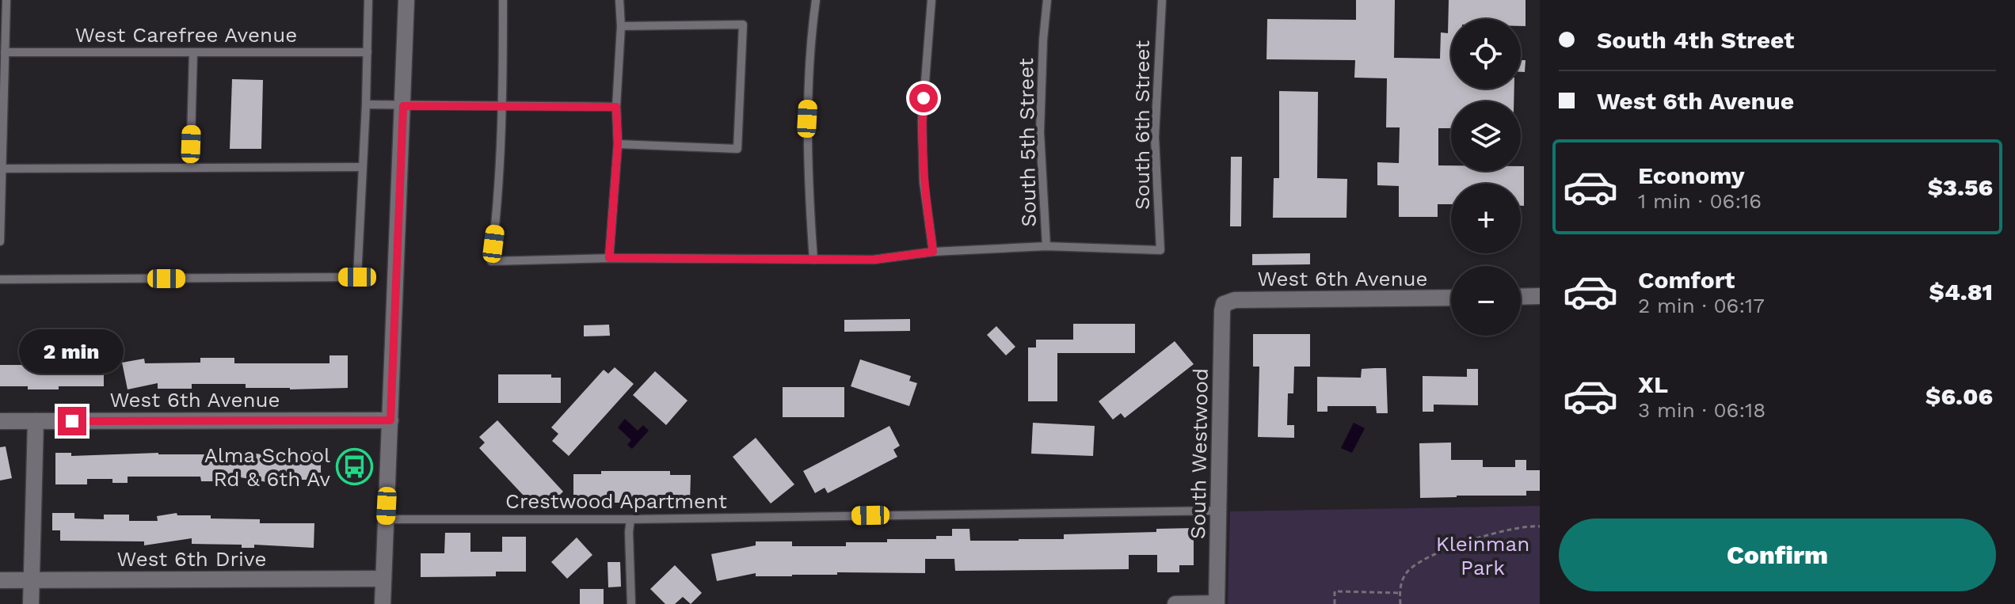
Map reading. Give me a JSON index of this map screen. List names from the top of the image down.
{
  "streets": {
    "street": ["West 6th Avenue", "South Westwood", "West 6th Drive"],
    "lane": [
      "West Carefree Avenue",
      "South 6th Street",
      "South 5th Street",
      "Crestwood Apartment"
    ]
  },
  "crossings": [
    ["South 6th Street", "South 5th Street"],
    ["West 6th Avenue", "South Westwood"],
    ["South Westwood", "Crestwood Apartment"]
  ],
  "parks": ["Kleinman Park"],
  "places": {
    "bus stop": ["Alma School Rd & 6th Av"]
  },
  "page": {
    "banner": ["South 4th Street", "West 6th Avenue"],
    "map_buttons": ["+", "−"],
    "list": [
      {
        "name": "Economy",
        "note": "1 min · 06:16",
        "value": "$3.56"
      },
      {
        "name": "Comfort",
        "note": "2 min · 06:17",
        "value": "$4.81"
      },
      {
        "name": "XL",
        "note": "3 min · 06:18",
        "value": "$6.06"
      }
    ],
    "bubble": "2 min",
    "buttons": "Confirm"
  }
}
